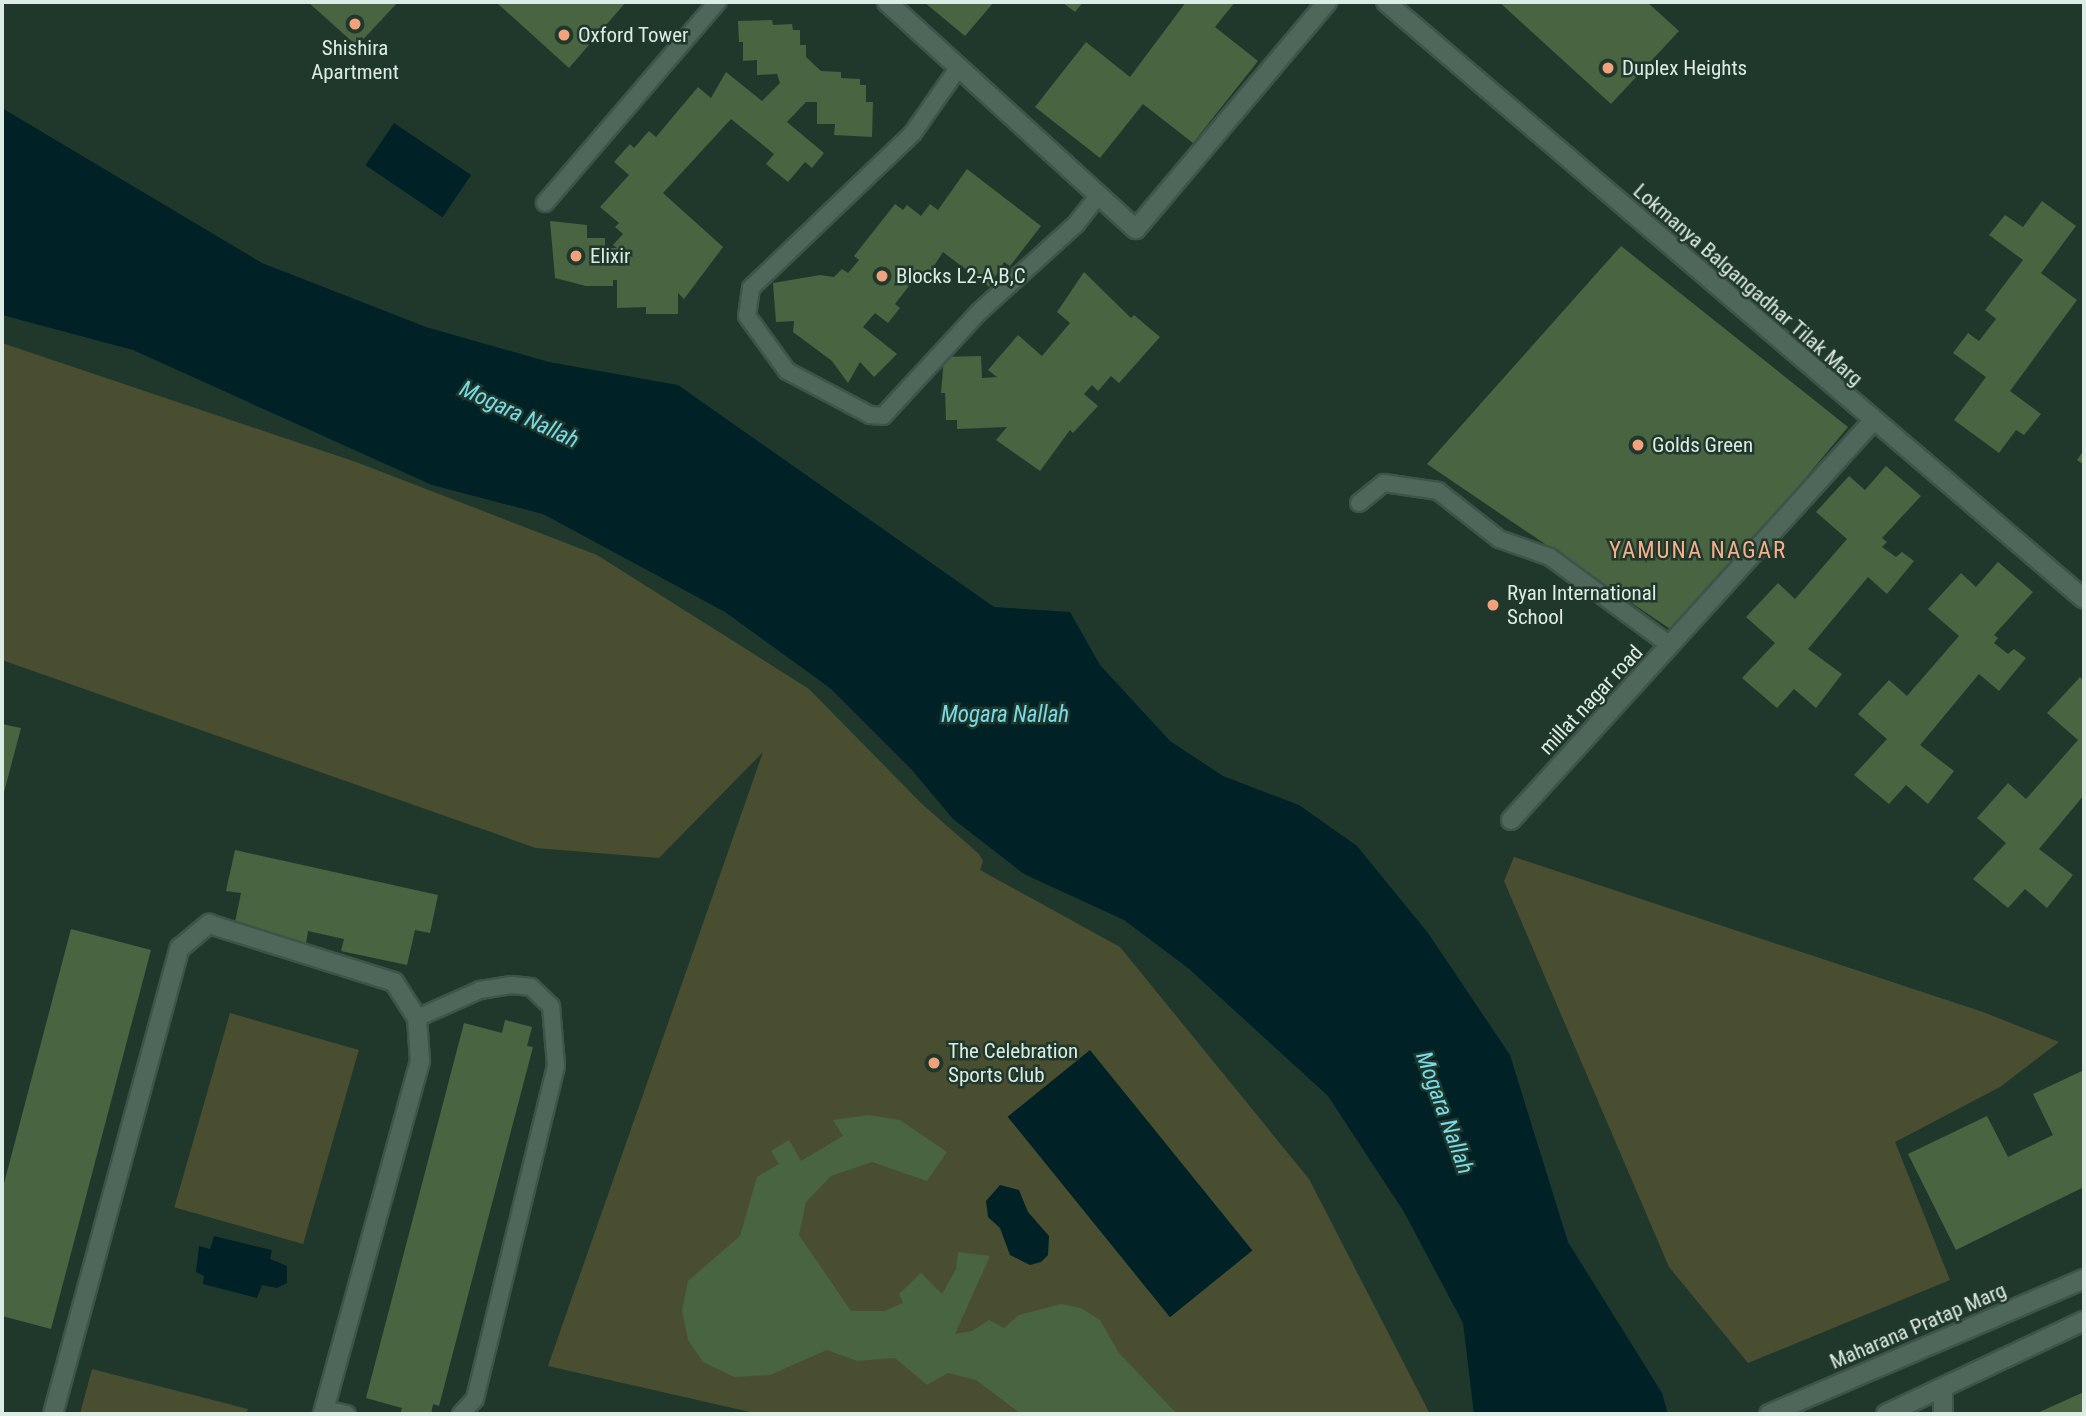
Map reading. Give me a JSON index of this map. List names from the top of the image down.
{
  "streets": {
    "street": ["Lokmanya Balgangadhar Tilak Marg", "millat nagar road", "Maharana Pratap Marg"]
  },
  "crossings": [
    ["Lokmanya Balgangadhar Tilak Marg", "millat nagar road"]
  ],
  "districts": ["YAMUNA NAGAR"],
  "water": ["Mogara Nallah"],
  "places": [
    "Shishira Apartment",
    "Oxford Tower",
    "Duplex Heights",
    "Elixir",
    "Blocks L2-A,B,C",
    "Golds Green",
    "Ryan International School",
    "The Celebration Sports Club"
  ]
}
